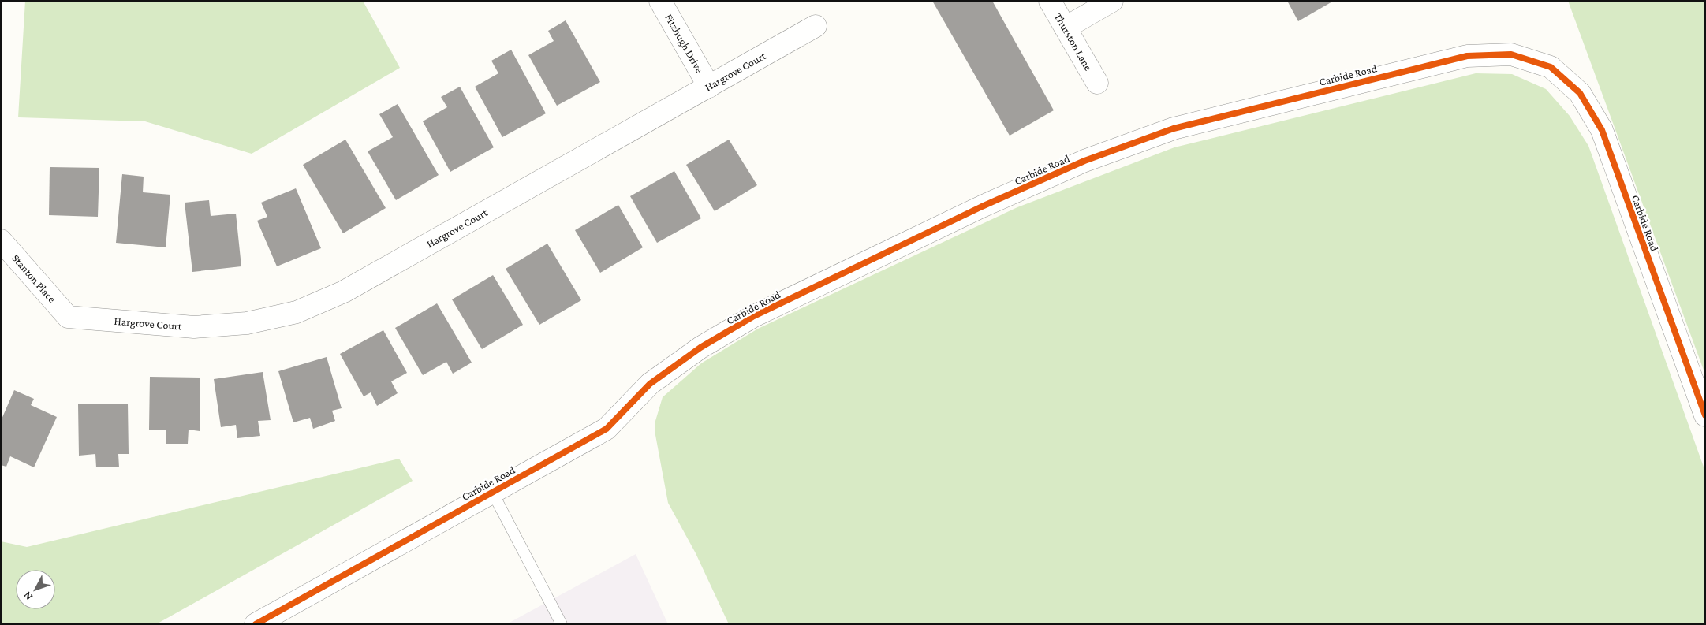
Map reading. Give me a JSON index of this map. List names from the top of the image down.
{
  "streets": {
    "street": [
      "Thurston Lane",
      "Fitzhugh Drive",
      "Hargrove Court",
      "Carbide Road",
      "Stanton Place"
    ]
  },
  "crossings": [
    ["Fitzhugh Drive", "Hargrove Court"],
    ["Hargrove Court", "Stanton Place"]
  ],
  "north": "bottom left"
}
